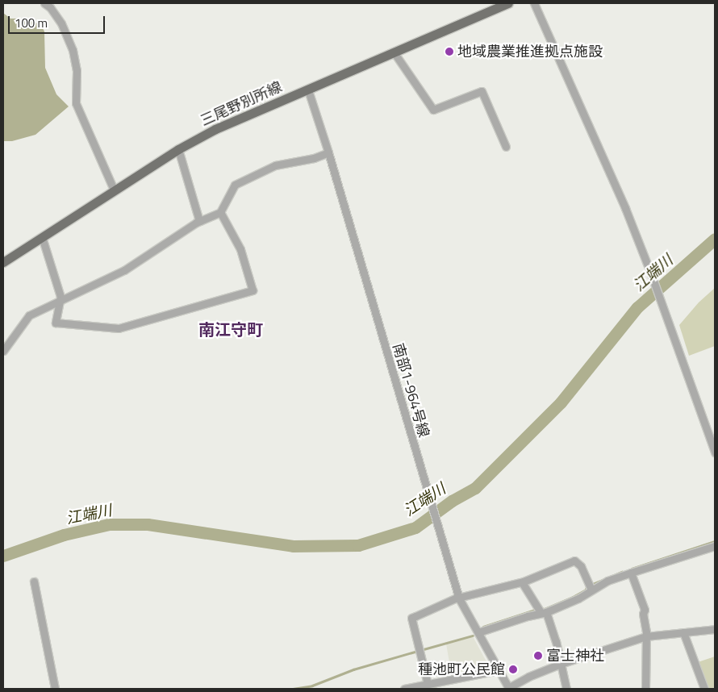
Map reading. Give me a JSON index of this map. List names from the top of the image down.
{
  "streets": {
    "main road": ["三尾野別所線"],
    "street": ["南部1-964号線"]
  },
  "crossings": [
    ["三尾野別所線", "南部1-964号線"]
  ],
  "districts": ["南江守町"],
  "water": ["江端川"],
  "places": ["地域農業推進拠点施設", "富士神社", "種池町公民館"],
  "scale_bar": "100 m"
}
